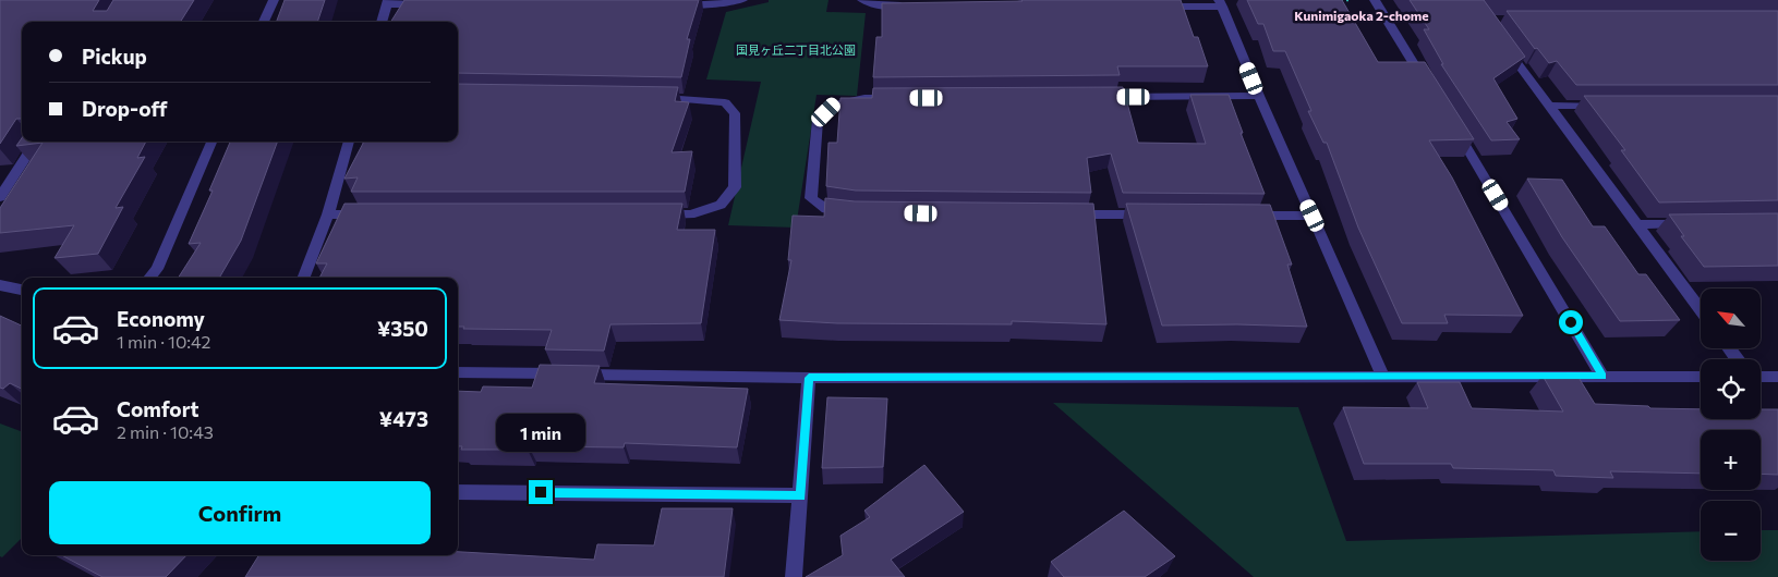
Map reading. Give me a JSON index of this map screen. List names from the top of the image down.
{
  "districts": ["Kunimigaoka 2-chome"],
  "parks": ["国見ヶ丘二丁目北公園"],
  "north": "top left",
  "page": {
    "banner": ["Pickup", "Drop-off"],
    "list": [
      {
        "name": "Economy",
        "note": "1 min · 10:42",
        "value": "¥350"
      },
      {
        "name": "Comfort",
        "note": "2 min · 10:43",
        "value": "¥473"
      }
    ],
    "map_buttons": ["+", "−"],
    "bubble": "1 min",
    "buttons": "Confirm"
  }
}
